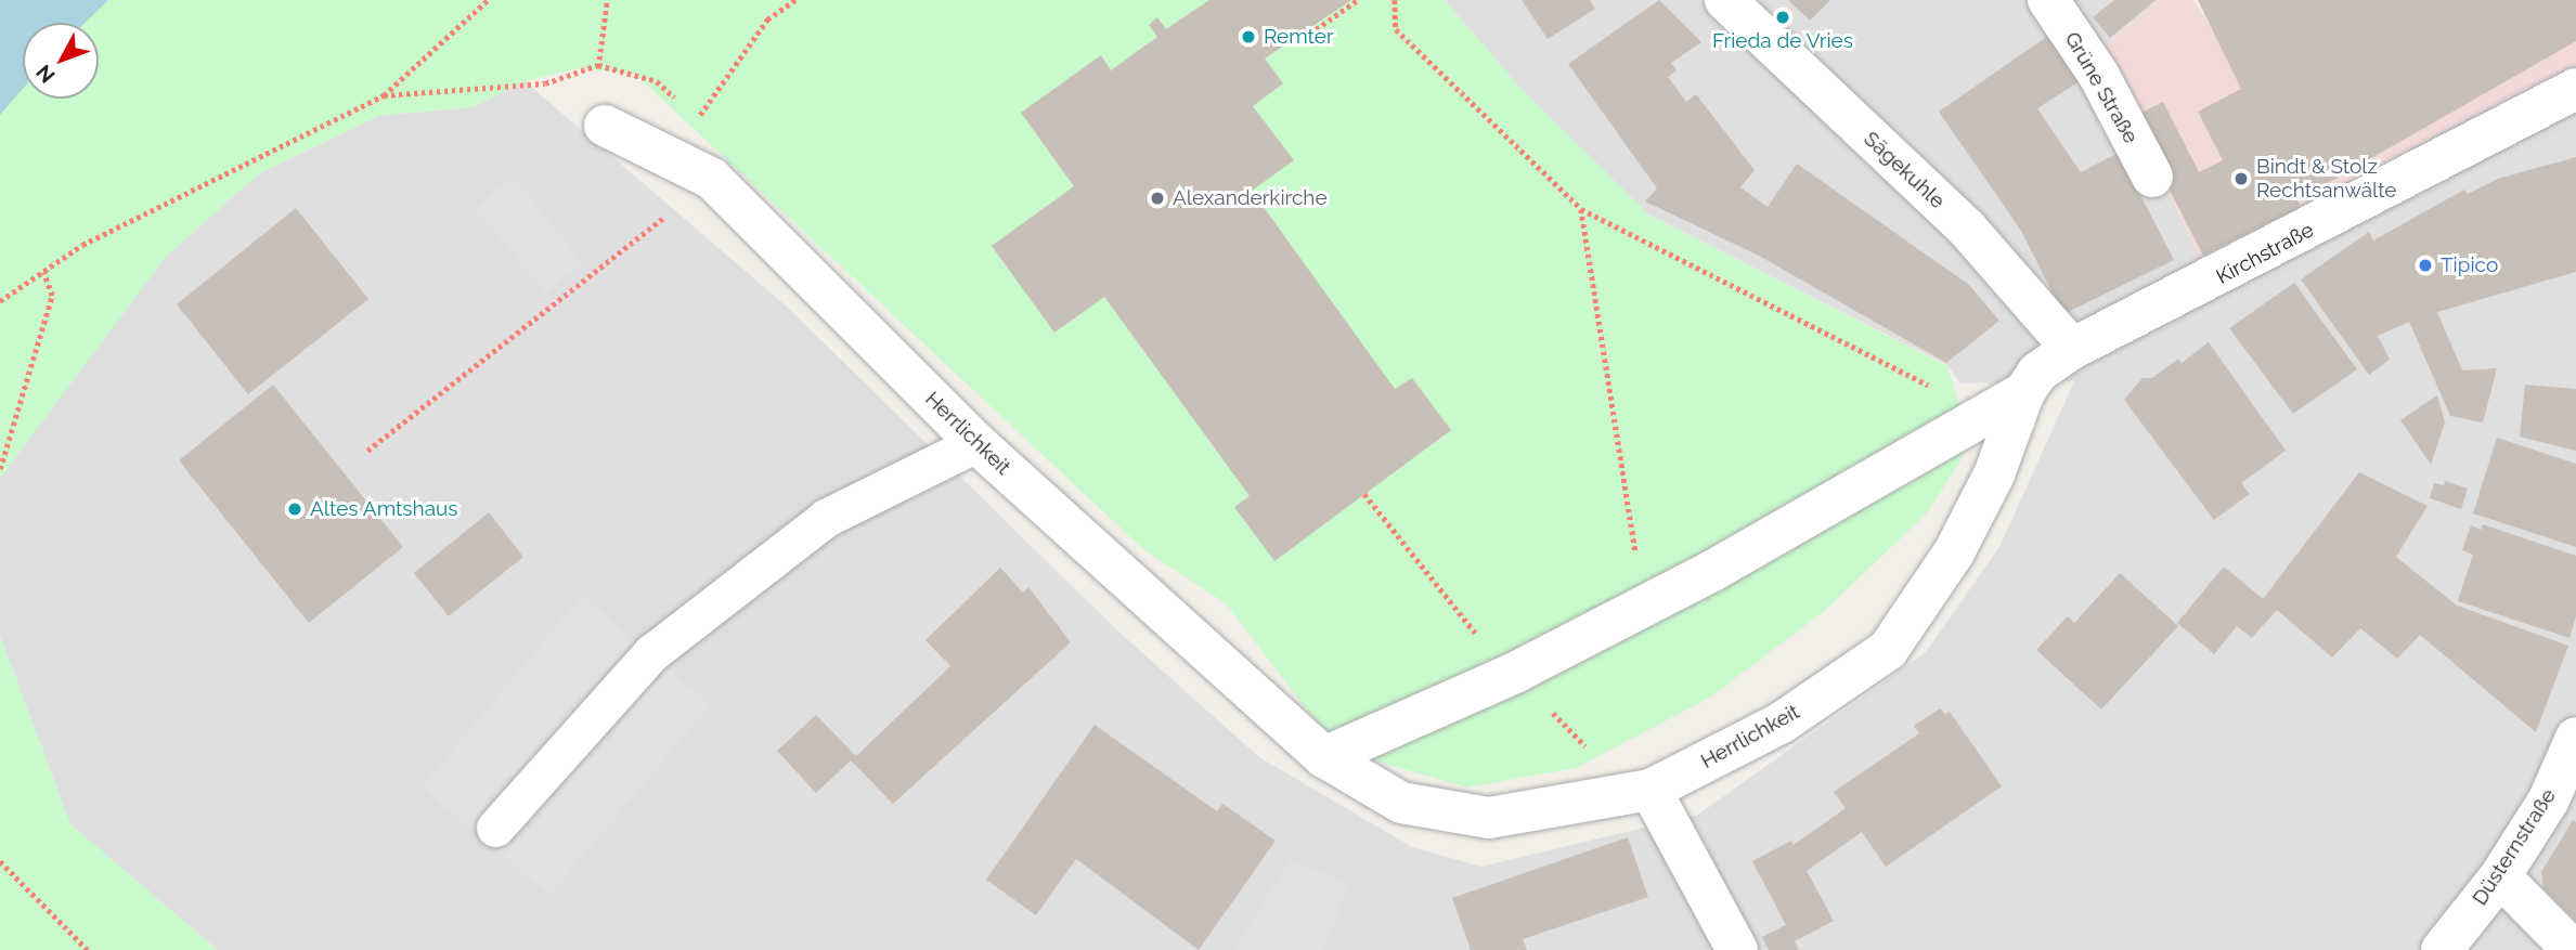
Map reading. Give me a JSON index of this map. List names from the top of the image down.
{
  "streets": {
    "street": [
      "Grüne Straße",
      "Sägekuhle",
      "Kirchstraße",
      "Herrlichkeit",
      "Düsternstraße"
    ]
  },
  "crossings": [
    ["Sägekuhle", "Kirchstraße"],
    ["Sägekuhle", "Herrlichkeit"],
    ["Kirchstraße", "Herrlichkeit"]
  ],
  "places": [
    "Frieda de Vries",
    "Remter",
    "Bindt & Stolz Rechtsanwälte",
    "Alexanderkirche",
    "Tipico",
    "Altes Amtshaus"
  ],
  "north": "bottom left"
}
